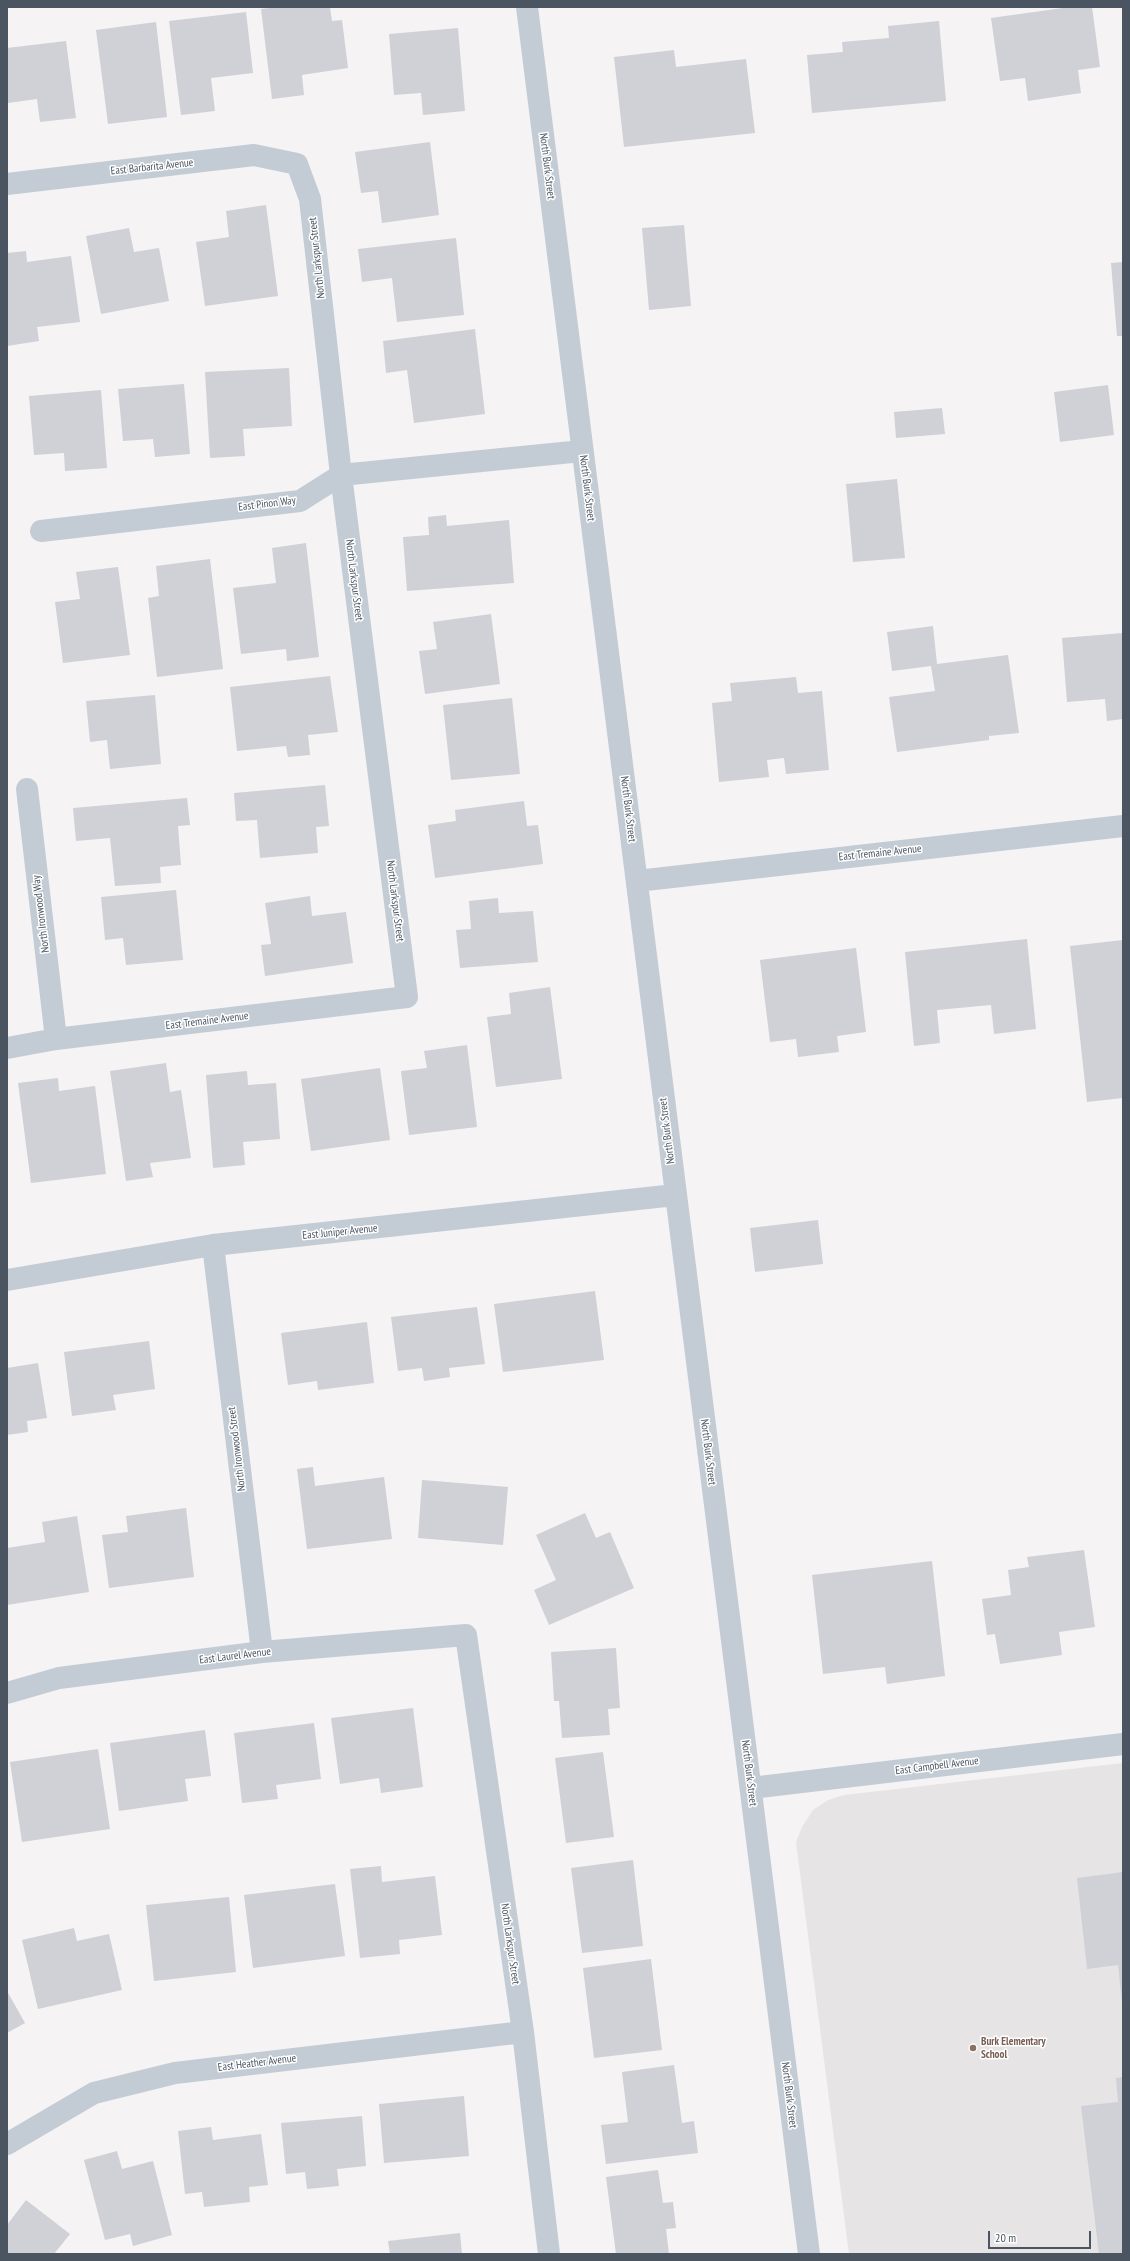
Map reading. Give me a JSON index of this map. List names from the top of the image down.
{
  "streets": {
    "street": [
      "North Burk Street",
      "East Barbarita Avenue",
      "North Larkspur Street",
      "East Pinon Way",
      "East Tremaine Avenue",
      "North Ironwood Way",
      "East Juniper Avenue",
      "North Ironwood Street",
      "East Laurel Avenue",
      "East Campbell Avenue",
      "East Heather Avenue"
    ]
  },
  "crossings": [
    ["North Burk Street", "East Pinon Way"],
    ["North Burk Street", "East Tremaine Avenue"],
    ["North Burk Street", "East Juniper Avenue"],
    ["North Burk Street", "East Campbell Avenue"],
    ["East Barbarita Avenue", "North Larkspur Street"],
    ["North Larkspur Street", "East Pinon Way"],
    ["North Larkspur Street", "East Tremaine Avenue"],
    ["North Larkspur Street", "East Laurel Avenue"],
    ["North Larkspur Street", "East Heather Avenue"],
    ["East Tremaine Avenue", "North Ironwood Way"],
    ["East Juniper Avenue", "North Ironwood Street"],
    ["North Ironwood Street", "East Laurel Avenue"]
  ],
  "places": ["Burk Elementary School"],
  "scale_bar": "20 m"
}
